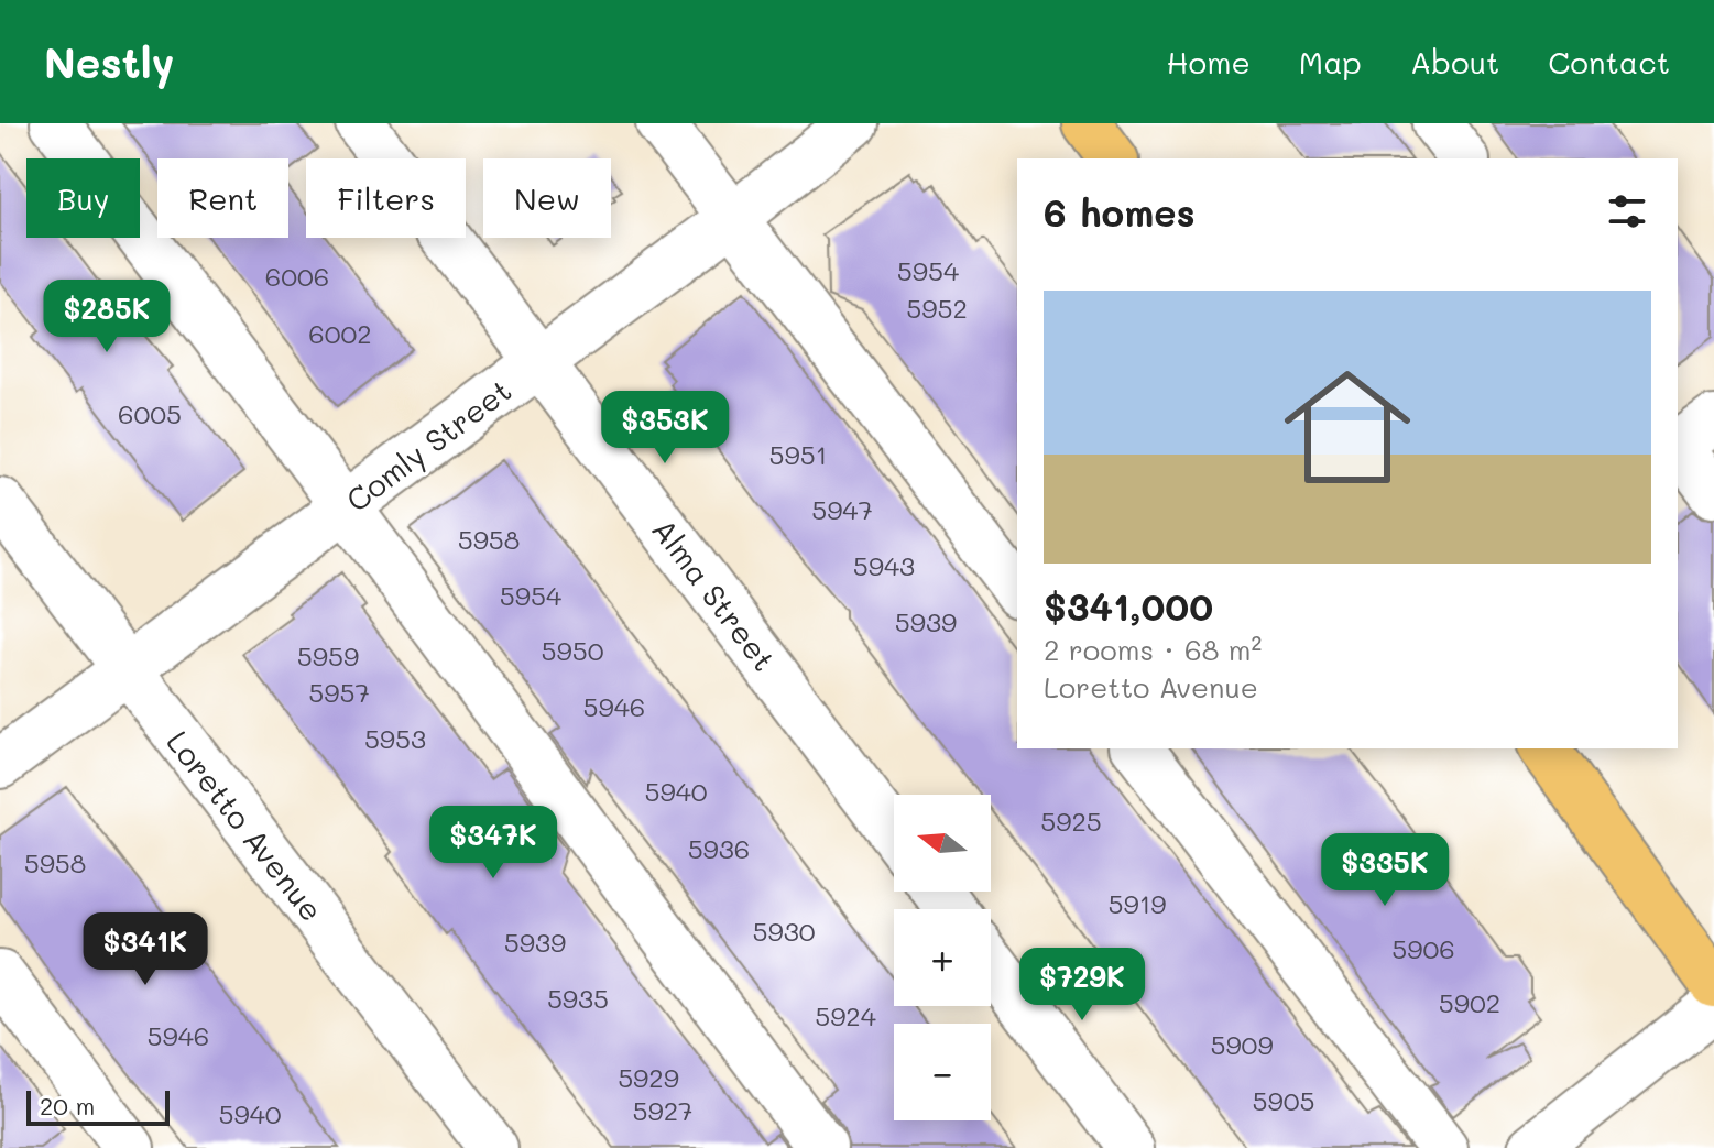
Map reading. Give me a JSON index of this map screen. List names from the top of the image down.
{
  "streets": {
    "street": ["Comly Street", "Alma Street", "Loretto Avenue"]
  },
  "crossings": [
    ["Comly Street", "Alma Street"],
    ["Comly Street", "Loretto Avenue"]
  ],
  "house_numbers": [
    "5954",
    "6006",
    "5952",
    "6002",
    "6005",
    "5951",
    "5947",
    "5958",
    "5943",
    "5954",
    "5939",
    "5950",
    "5959",
    "5957",
    "5946",
    "5953",
    "5940",
    "5925",
    "5936",
    "5958",
    "5919",
    "5930",
    "5939",
    "5906",
    "5935",
    "5902",
    "5924",
    "5946",
    "5909",
    "5929",
    "5905",
    "5927",
    "5940"
  ],
  "scale_bar": "20 m",
  "north": "left",
  "page": {
    "header": "Nestly",
    "nav": [
      "Home",
      "Map",
      "About",
      "Contact"
    ],
    "chip": [
      "Buy",
      "Rent",
      "Filters",
      "New"
    ],
    "heading": "6 homes",
    "list": [
      {
        "name": "$341,000",
        "note": "2 rooms · 68 m² · Loretto Avenue"
      }
    ],
    "price": [
      "$285K",
      "$353K",
      "$347K",
      "$335K",
      "$341K",
      "$729K"
    ],
    "map_buttons": ["+", "−"],
    "scale": "20 m"
  }
}
